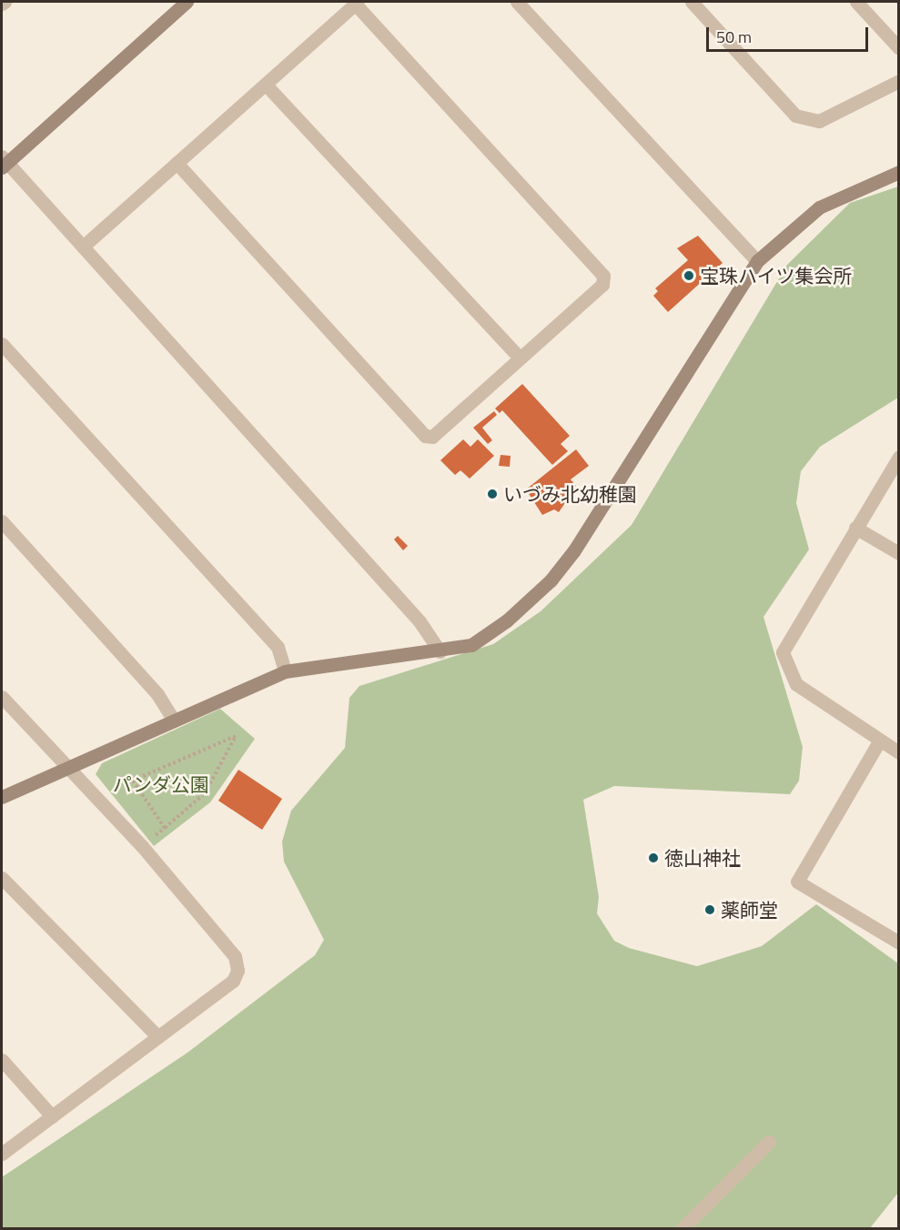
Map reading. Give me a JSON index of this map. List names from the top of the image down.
{
  "parks": ["パンダ公園"],
  "places": [
    "宝珠ハイツ集会所",
    "いづみ北幼稚園",
    "徳山神社",
    "薬師堂"
  ],
  "scale_bar": "50 m"
}
